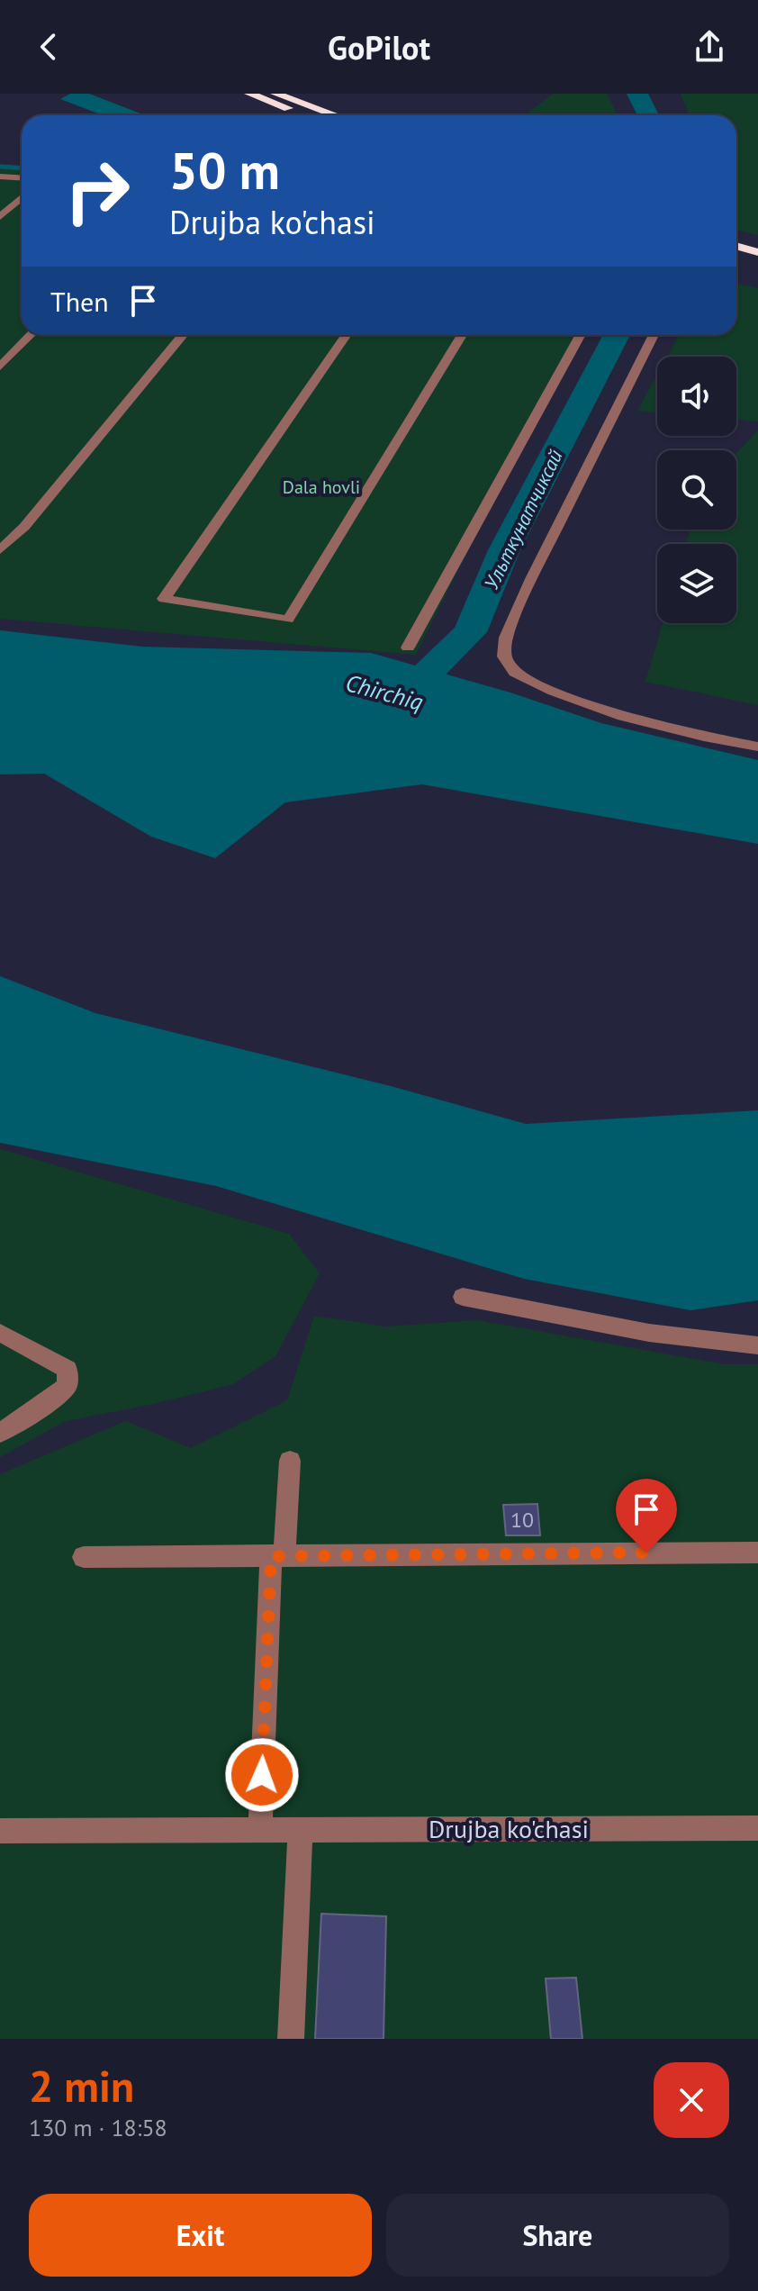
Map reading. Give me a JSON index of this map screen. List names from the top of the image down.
{
  "streets": {
    "street": ["Drujba ko'chasi"]
  },
  "water": ["Ульткунатчиксай", "Chirchiq"],
  "parks": ["Dala hovli"],
  "house_numbers": ["10"],
  "page": {
    "header": "GoPilot",
    "turn": ["50 m", "Drujba ko'chasi"],
    "then": "Then",
    "heading": ["2 min", "130 m · 18:58"],
    "buttons": ["Exit", "Share"]
  }
}
